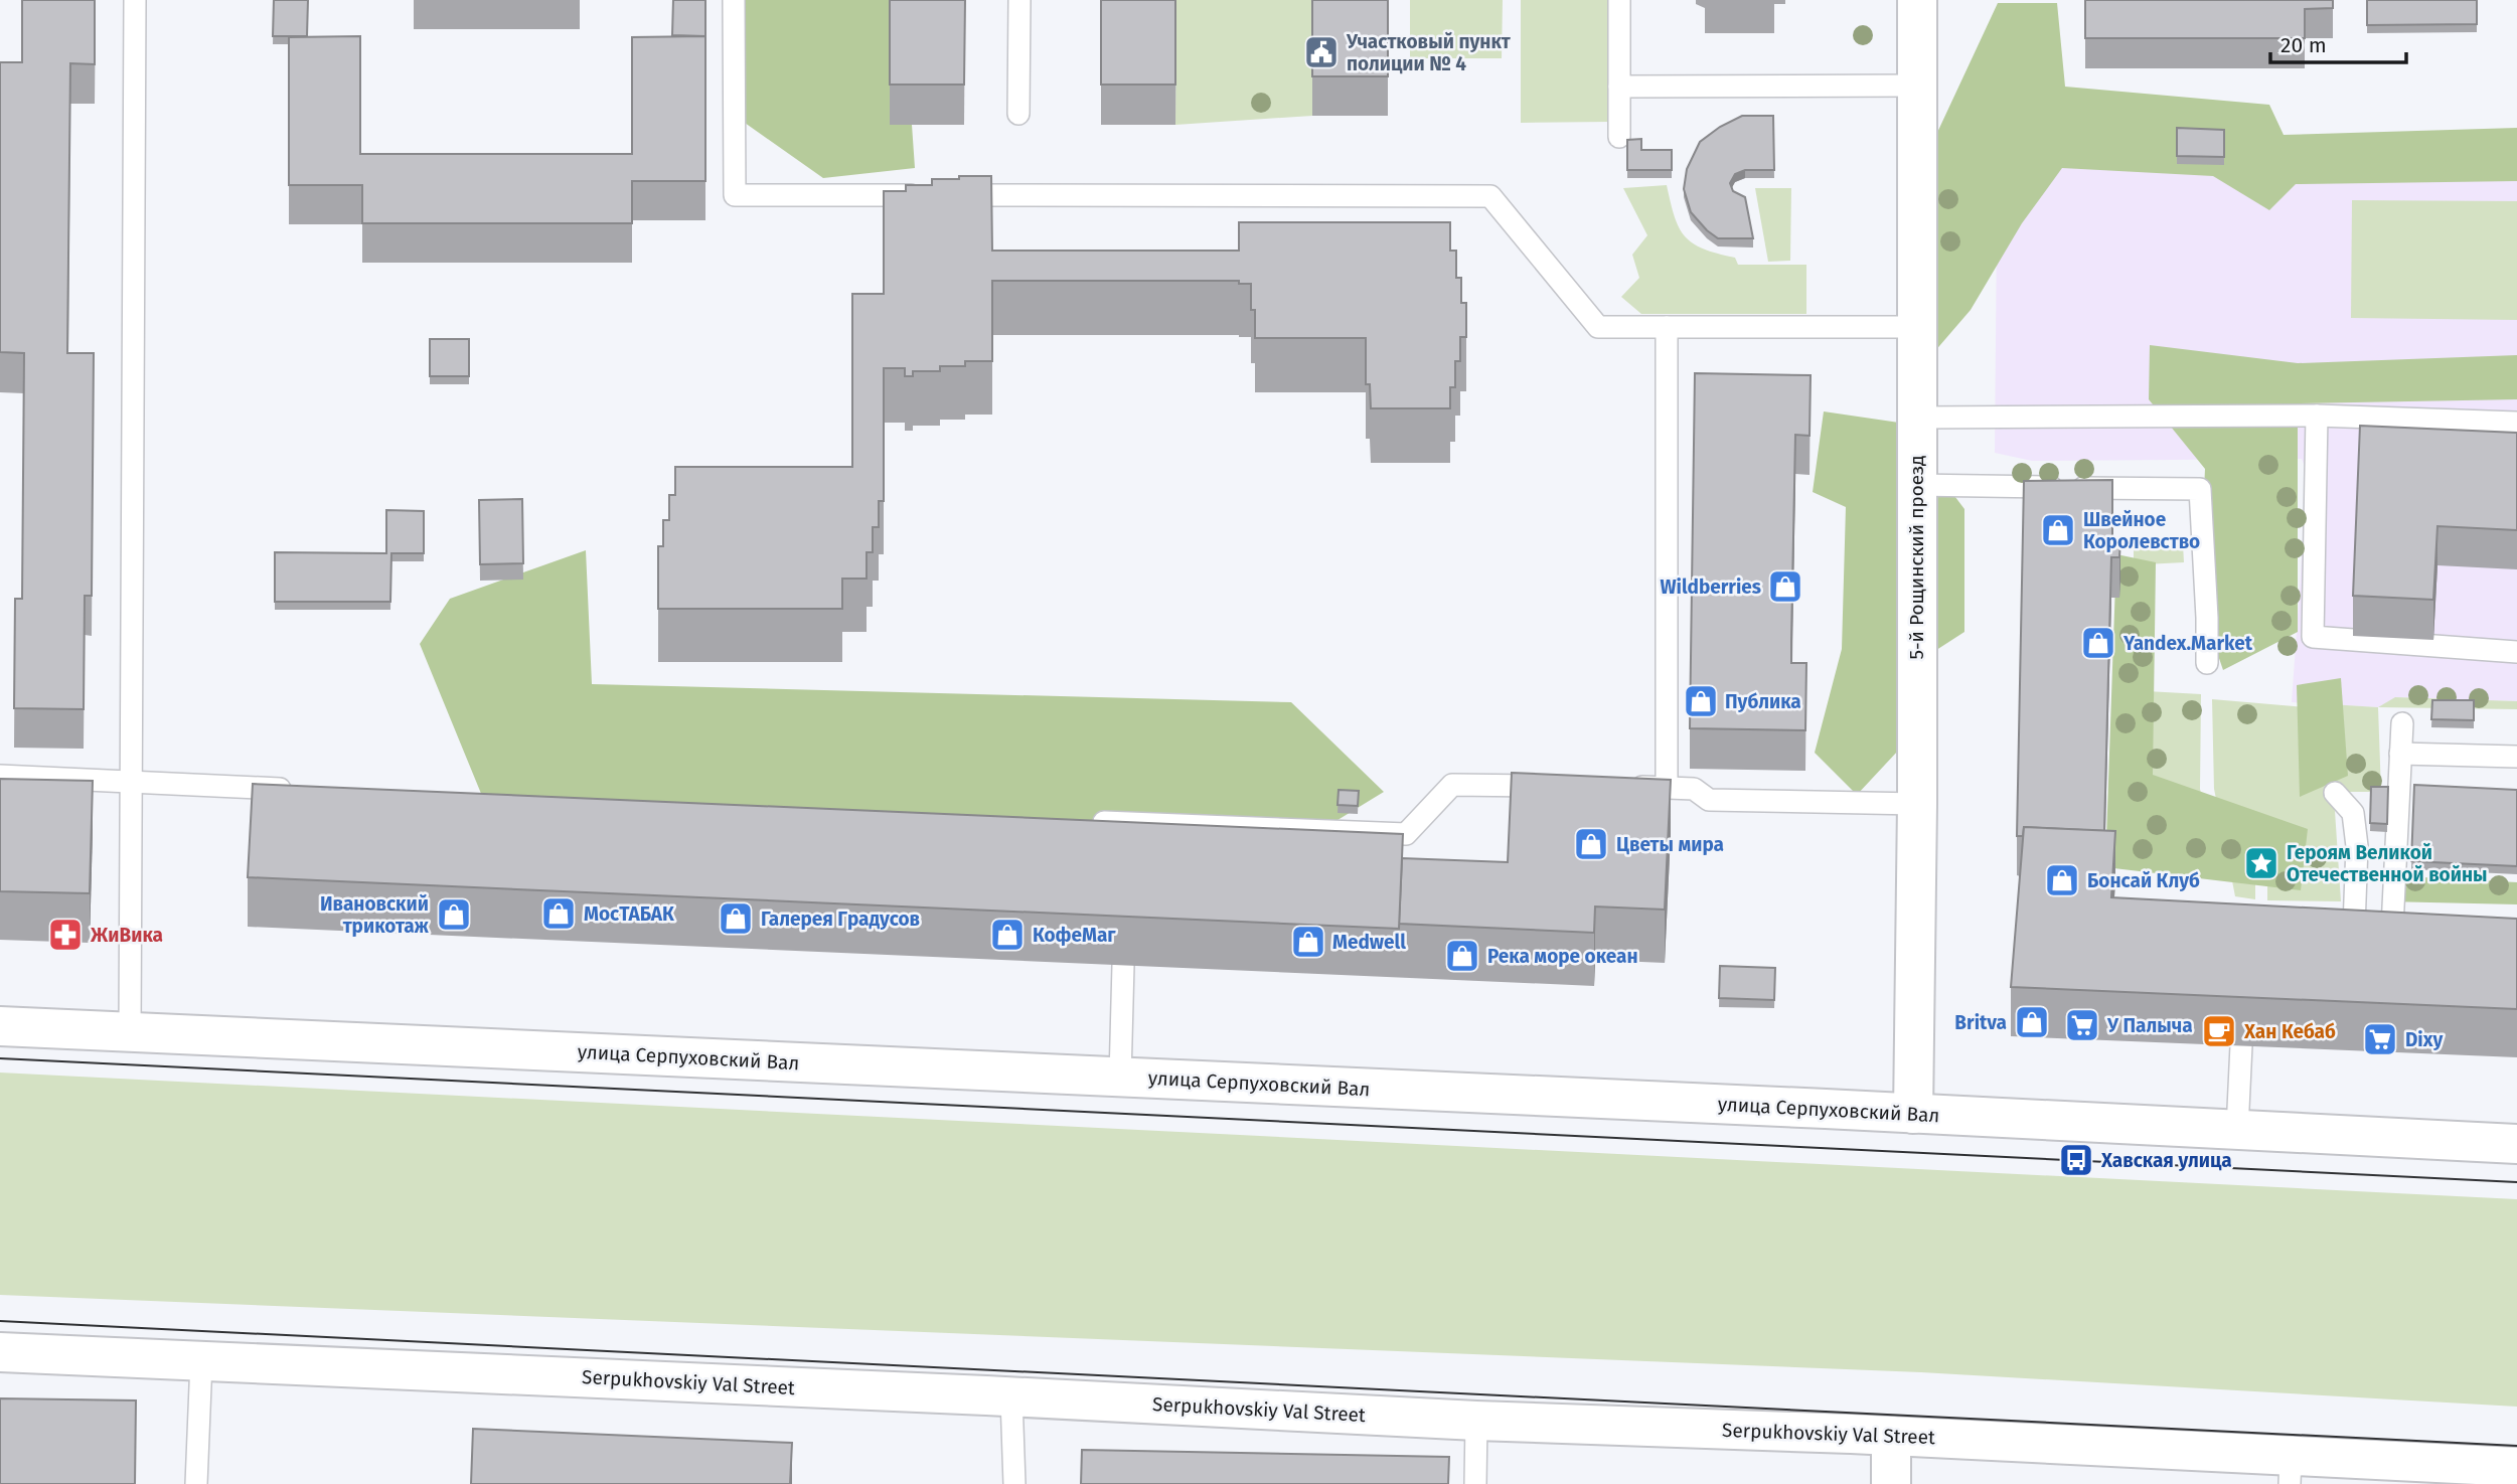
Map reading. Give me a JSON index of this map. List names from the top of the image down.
{
  "streets": {
    "main road": ["5-й Рощинский проезд", "улица Серпуховский Вал", "Serpukhovskiy Val Street"]
  },
  "crossings": [
    ["5-й Рощинский проезд", "улица Серпуховский Вал"]
  ],
  "places": {
    "public building": ["Участковый пункт полиции № 4"],
    "shop": [
      "Швейное Королевство",
      "Wildberries",
      "Yandex.Market",
      "Публика",
      "Цветы мира",
      "Бонсай Клуб",
      "МосТАБАК",
      "Ивановский трикотаж",
      "Галерея Градусов",
      "КофеМаг",
      "Medwell",
      "Река море океан",
      "Britva"
    ],
    "place": ["Героям Великой Отечественной войны"],
    "pharmacy": ["ЖиВика"],
    "supermarket": ["У Палыча", "Dixy"],
    "cafe": ["Хан Кебаб"],
    "bus stop": ["Хавская улица"]
  },
  "scale_bar": "20 m"
}
